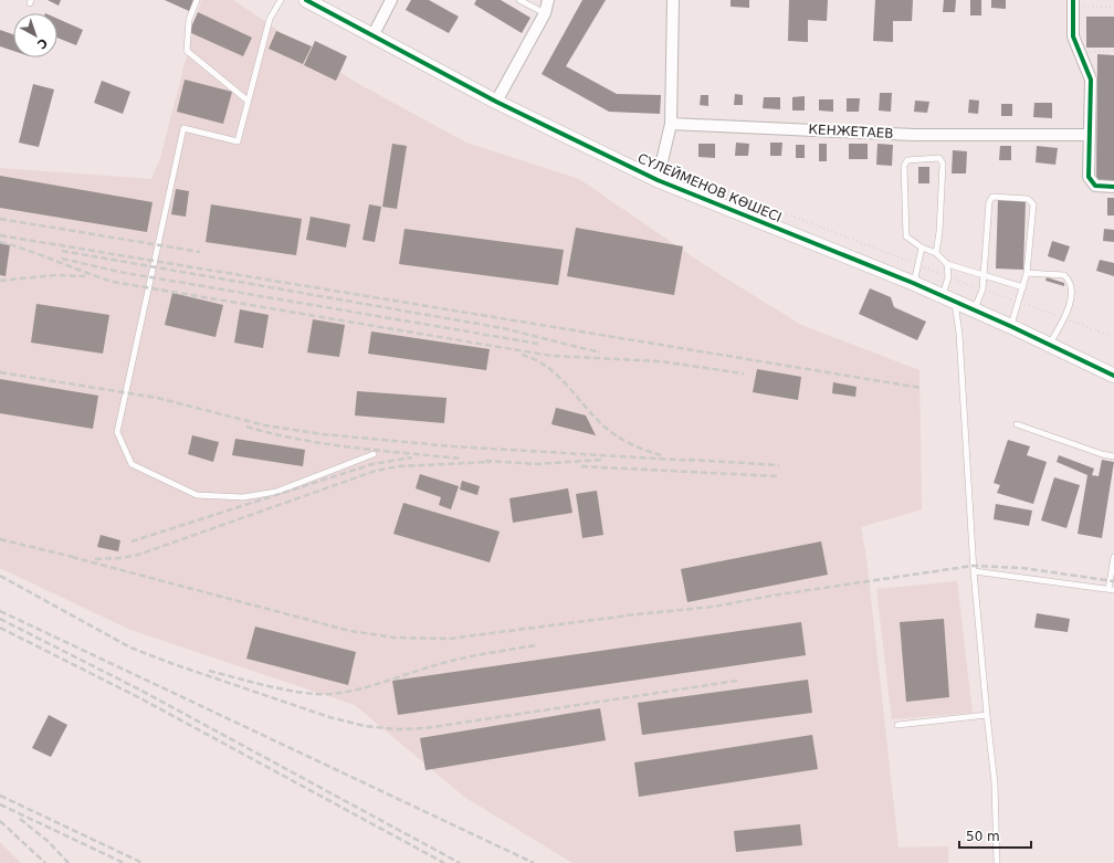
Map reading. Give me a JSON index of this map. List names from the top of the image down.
{
  "streets": {
    "street": ["КЕНЖЕТАЕВ", "СҮЛЕЙМЕНОВ КӨШЕСІ"]
  },
  "scale_bar": "50 m",
  "north": "bottom right"
}
